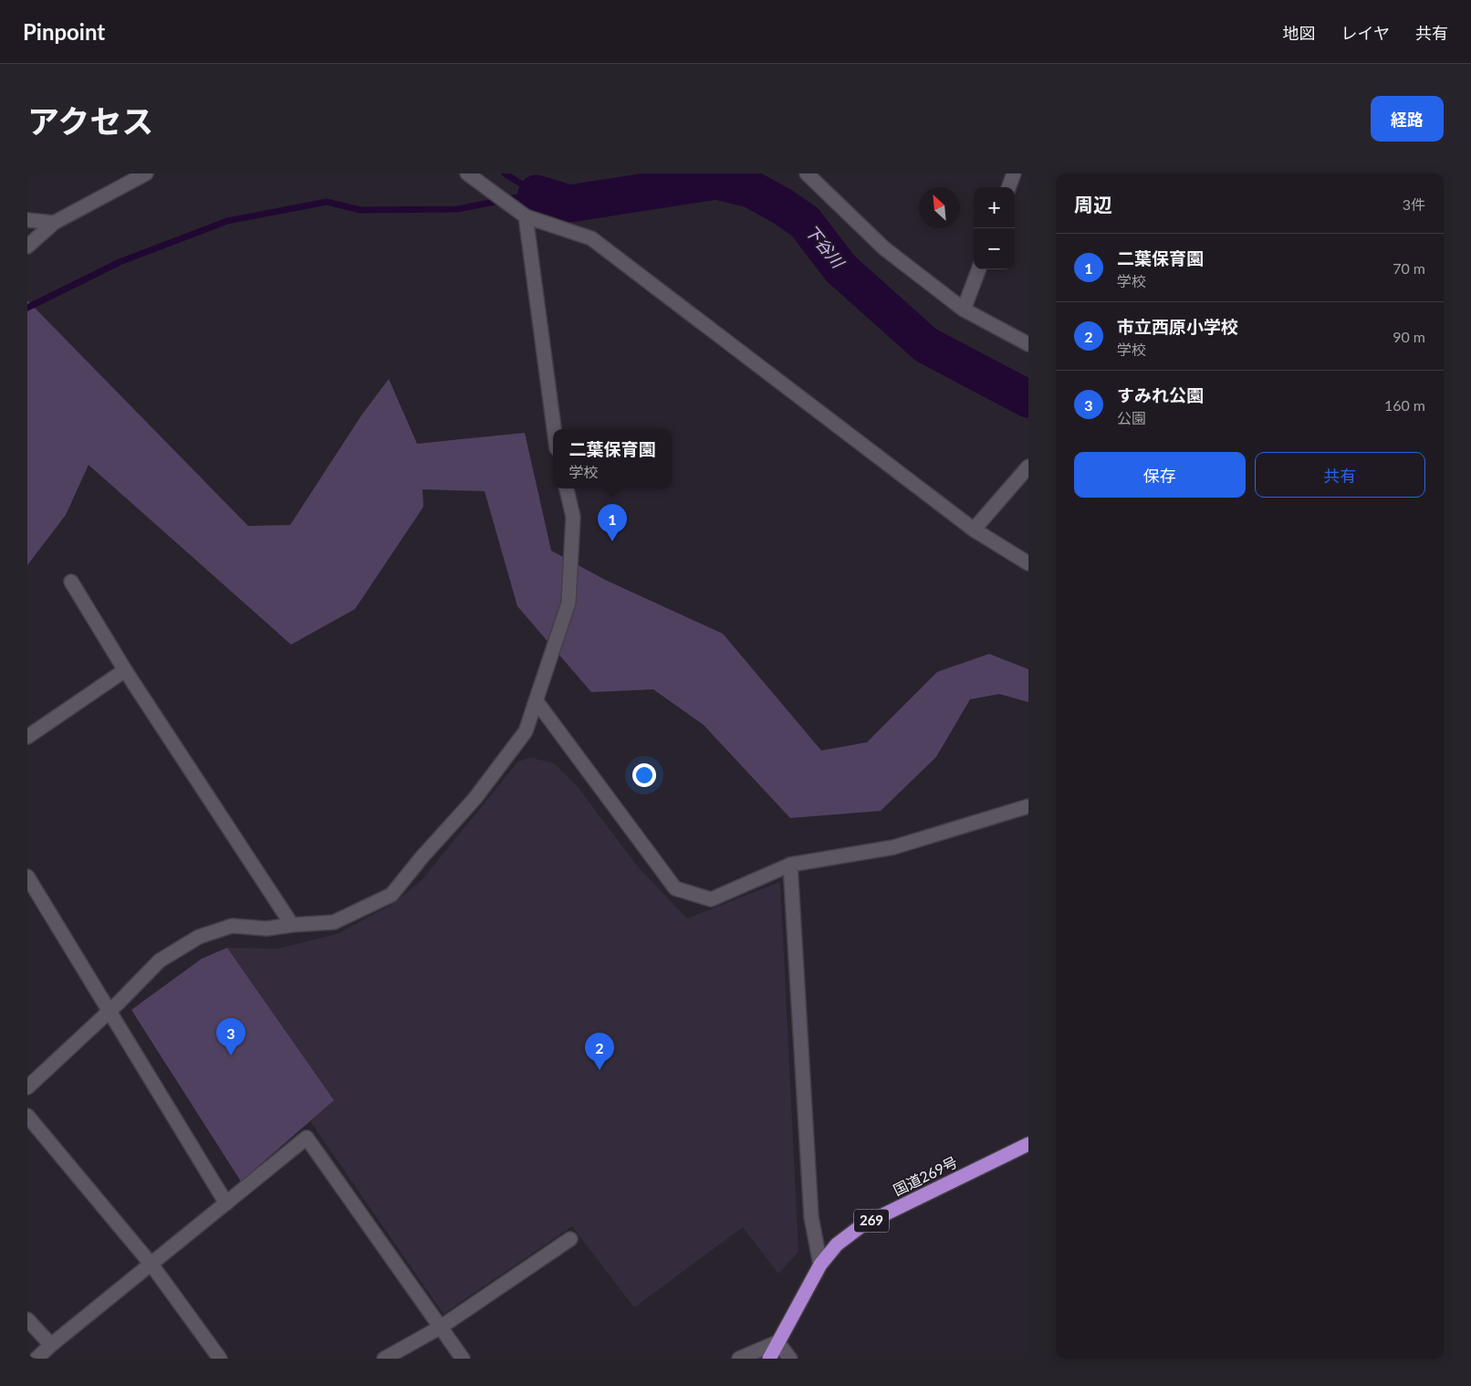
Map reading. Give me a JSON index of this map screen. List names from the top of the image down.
{
  "streets": {
    "highway": ["国道269号", "269"]
  },
  "water": ["下谷川"],
  "north": "top left",
  "page": {
    "header": "Pinpoint",
    "nav": ["地図", "レイヤ", "共有"],
    "title": "アクセス",
    "buttons": [
      "経路",
      ["保存", "共有"]
    ],
    "heading": ["周辺", "3件"],
    "map_buttons": ["+", "−"],
    "list": [
      {
        "mark": "1",
        "name": "二葉保育園",
        "note": "学校",
        "value": "70 m"
      },
      {
        "mark": "2",
        "name": "市立西原小学校",
        "note": "学校",
        "value": "90 m"
      },
      {
        "mark": "3",
        "name": "すみれ公園",
        "note": "公園",
        "value": "160 m"
      }
    ],
    "popup": ["二葉保育園", "学校"],
    "pins": ["1", "3", "2"]
  }
}
